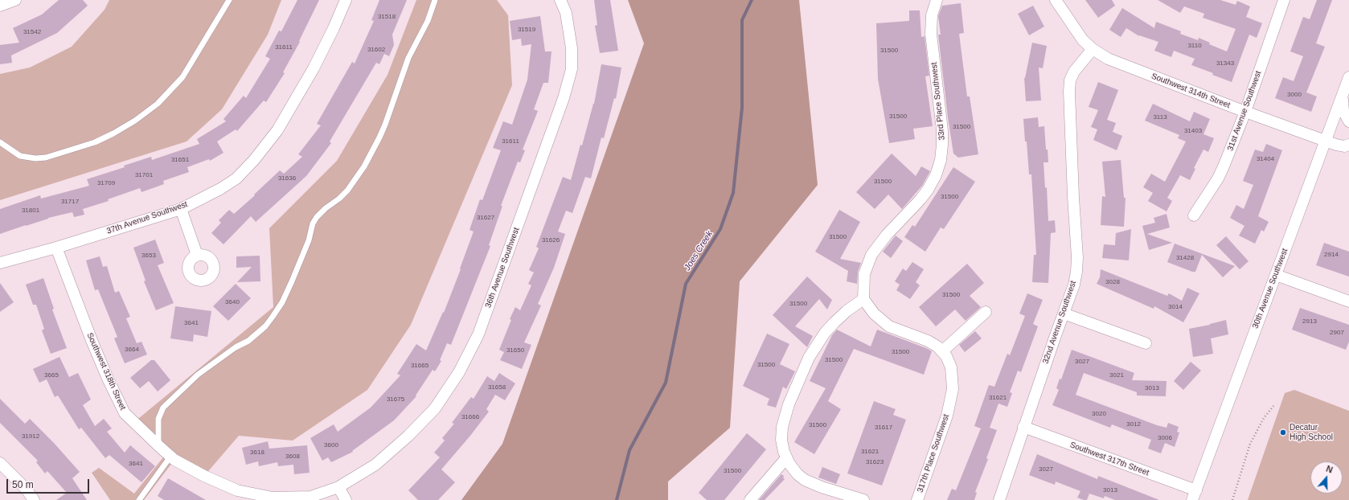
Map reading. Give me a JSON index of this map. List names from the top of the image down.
{
  "streets": {
    "street": [
      "Southwest 314th Street",
      "33rd Place Southwest",
      "31st Avenue Southwest",
      "37th Avenue Southwest",
      "36th Avenue Southwest",
      "30th Avenue Southwest",
      "32nd Avenue Southwest",
      "Southwest 318th Street",
      "317th Place Southwest",
      "Southwest 317th Street"
    ]
  },
  "crossings": [
    ["Southwest 314th Street", "31st Avenue Southwest"],
    ["Southwest 314th Street", "30th Avenue Southwest"],
    ["Southwest 314th Street", "32nd Avenue Southwest"],
    ["33rd Place Southwest", "317th Place Southwest"],
    ["37th Avenue Southwest", "Southwest 318th Street"],
    ["36th Avenue Southwest", "Southwest 318th Street"],
    ["30th Avenue Southwest", "Southwest 317th Street"],
    ["32nd Avenue Southwest", "Southwest 317th Street"]
  ],
  "water": ["Joes Creek"],
  "places": ["Decatur High School"],
  "house_numbers": [
    "31518",
    "31519",
    "31542",
    "3110",
    "31611",
    "31602",
    "31500",
    "31343",
    "3000",
    "31500",
    "3113",
    "31500",
    "31403",
    "31611",
    "31404",
    "31651",
    "31701",
    "31636",
    "31500",
    "31709",
    "31500",
    "31717",
    "31801",
    "31627",
    "31500",
    "31626",
    "2914",
    "3653",
    "31428",
    "3028",
    "31500",
    "3640",
    "31500",
    "3014",
    "2913",
    "3641",
    "2907",
    "3664",
    "31650",
    "31500",
    "31500",
    "3027",
    "31500",
    "31665",
    "3665",
    "3021",
    "31658",
    "3013",
    "31621",
    "31675",
    "3020",
    "31666",
    "3012",
    "31500",
    "31617",
    "31912",
    "3006",
    "3600",
    "31621",
    "3618",
    "3608",
    "31623",
    "3641",
    "3027",
    "31500",
    "3013"
  ],
  "scale_bar": "50 m",
  "north": "top"
}
